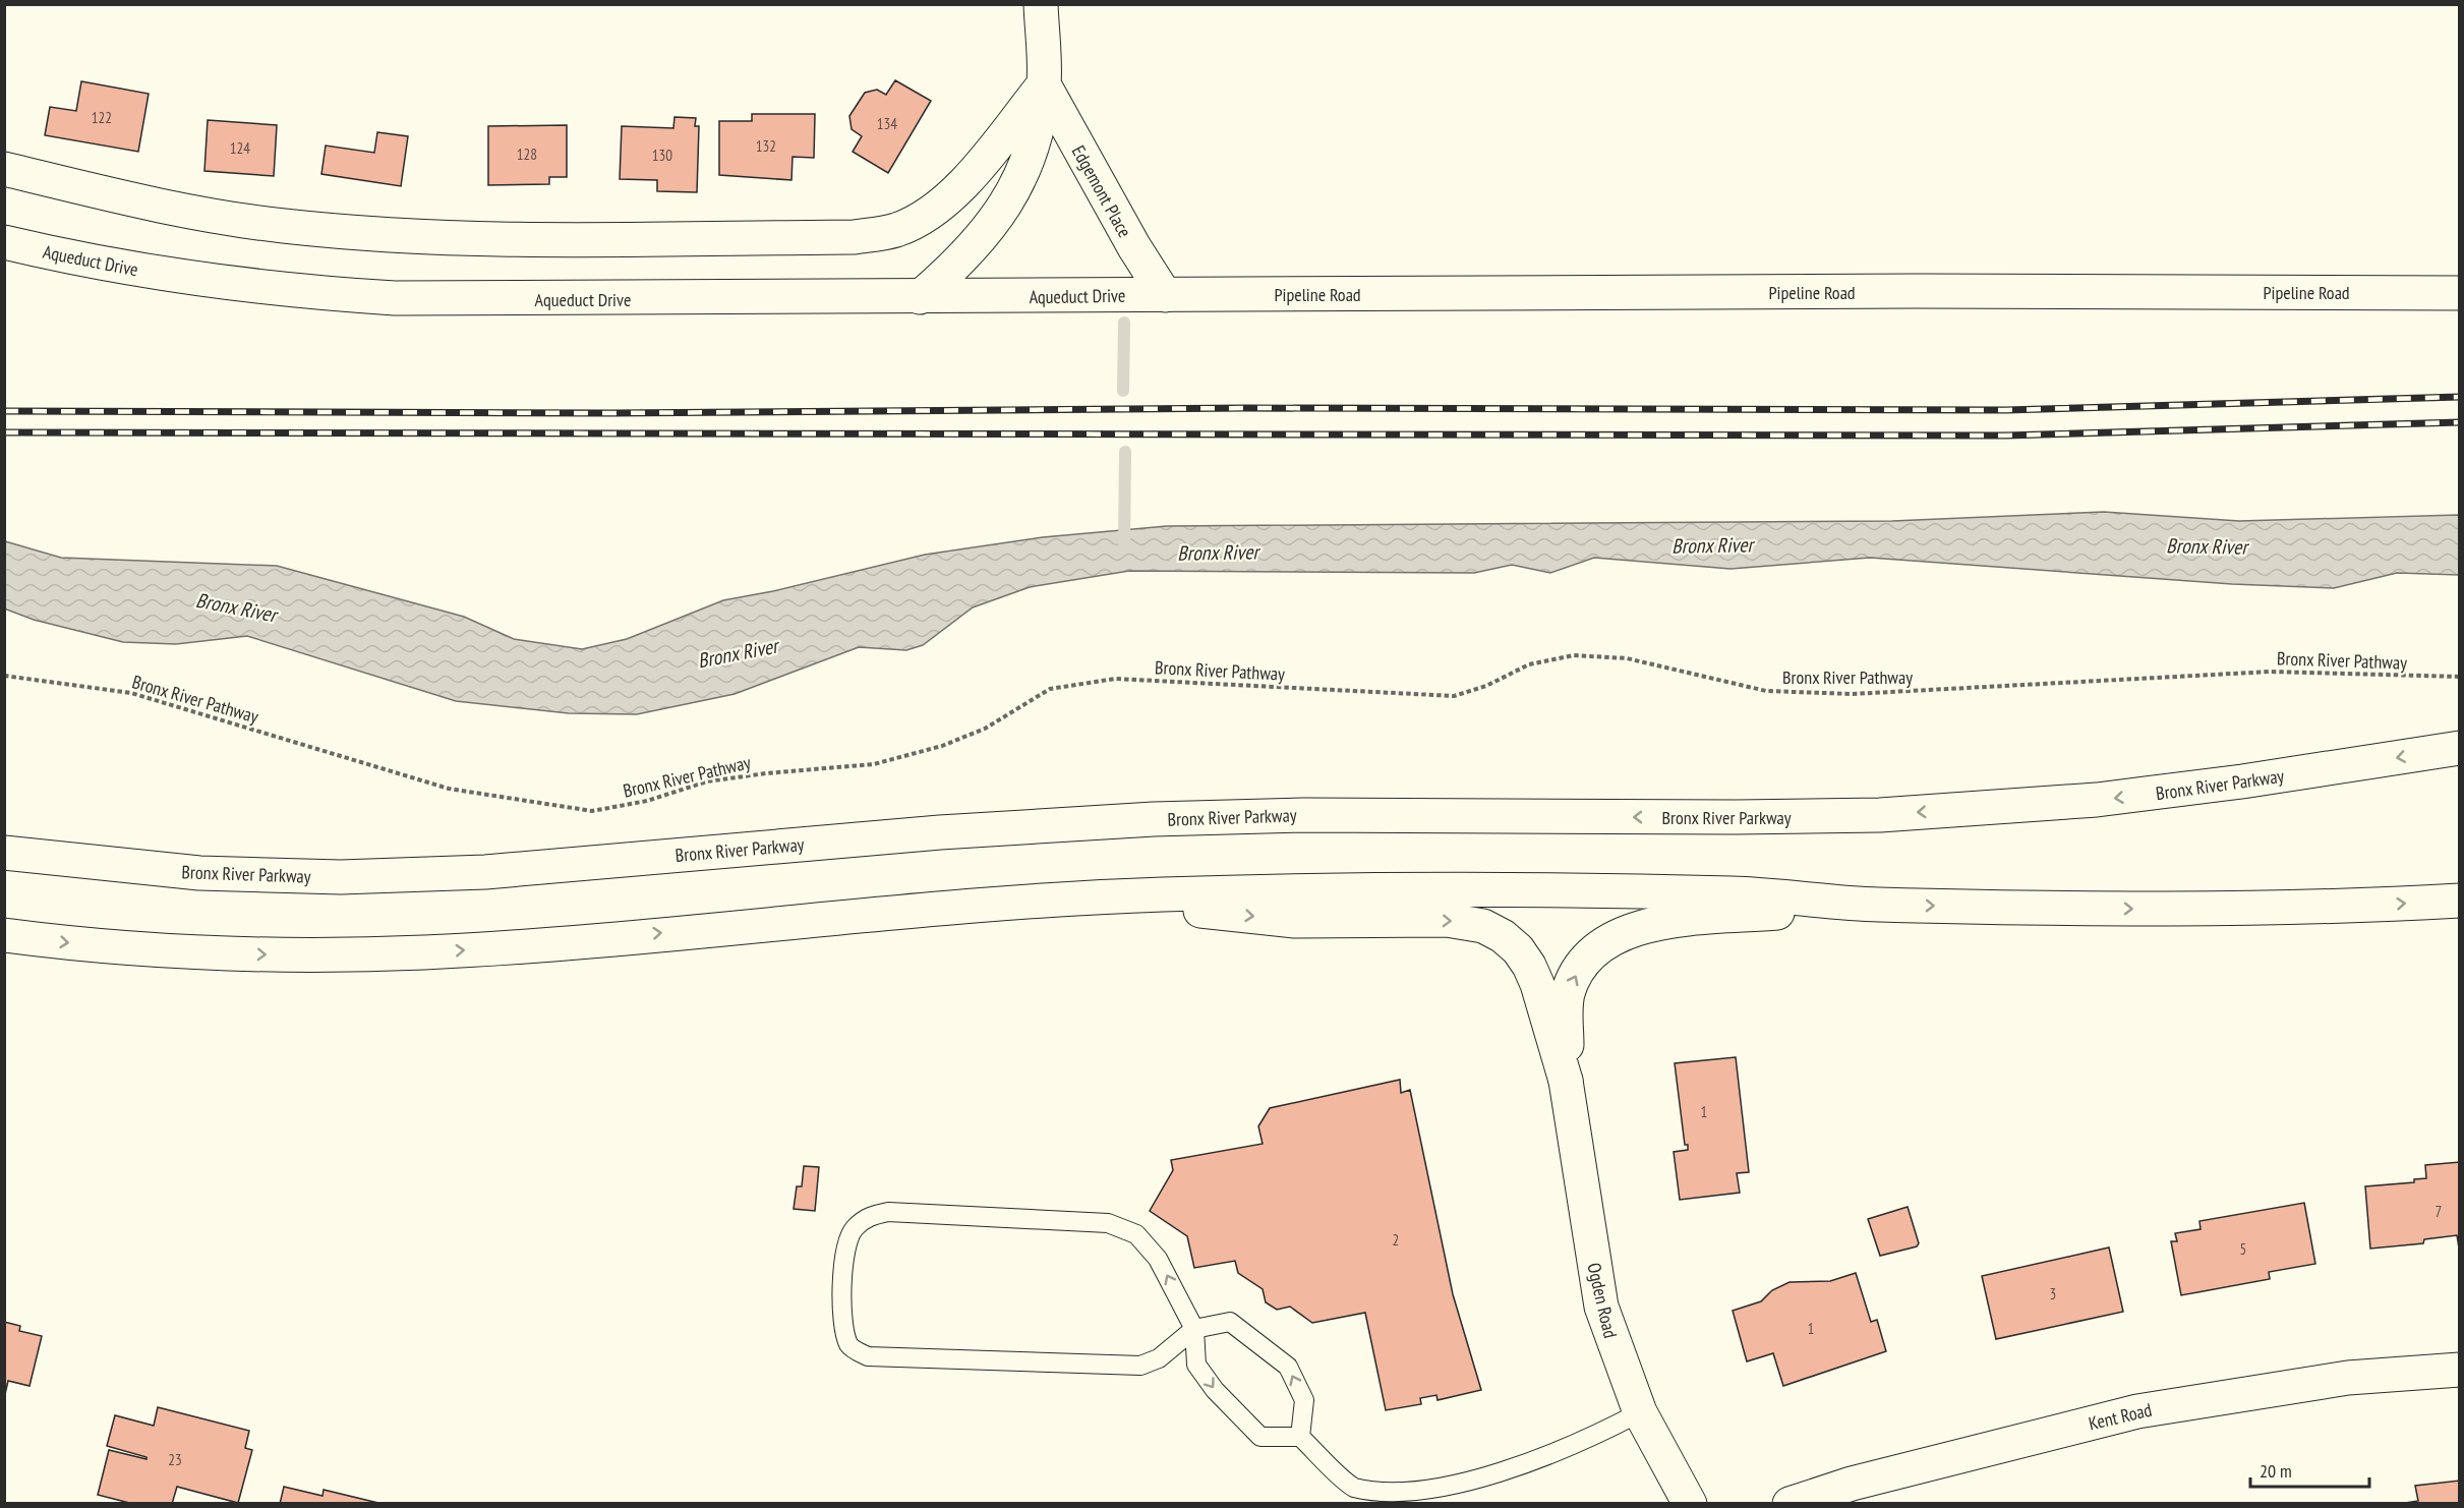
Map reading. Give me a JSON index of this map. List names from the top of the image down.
{
  "streets": {
    "main road": [
      "Edgemont Place",
      "Aqueduct Drive",
      "Pipeline Road",
      "Bronx River Parkway",
      "Ogden Road",
      "Kent Road"
    ],
    "path": ["Bronx River Pathway"]
  },
  "crossings": [
    ["Edgemont Place", "Aqueduct Drive"],
    ["Edgemont Place", "Pipeline Road"],
    ["Aqueduct Drive", "Pipeline Road"]
  ],
  "water": ["Bronx River"],
  "house_numbers": [
    "122",
    "134",
    "132",
    "124",
    "128",
    "130",
    "1",
    "7",
    "2",
    "5",
    "3",
    "1",
    "23"
  ],
  "scale_bar": "20 m"
}
